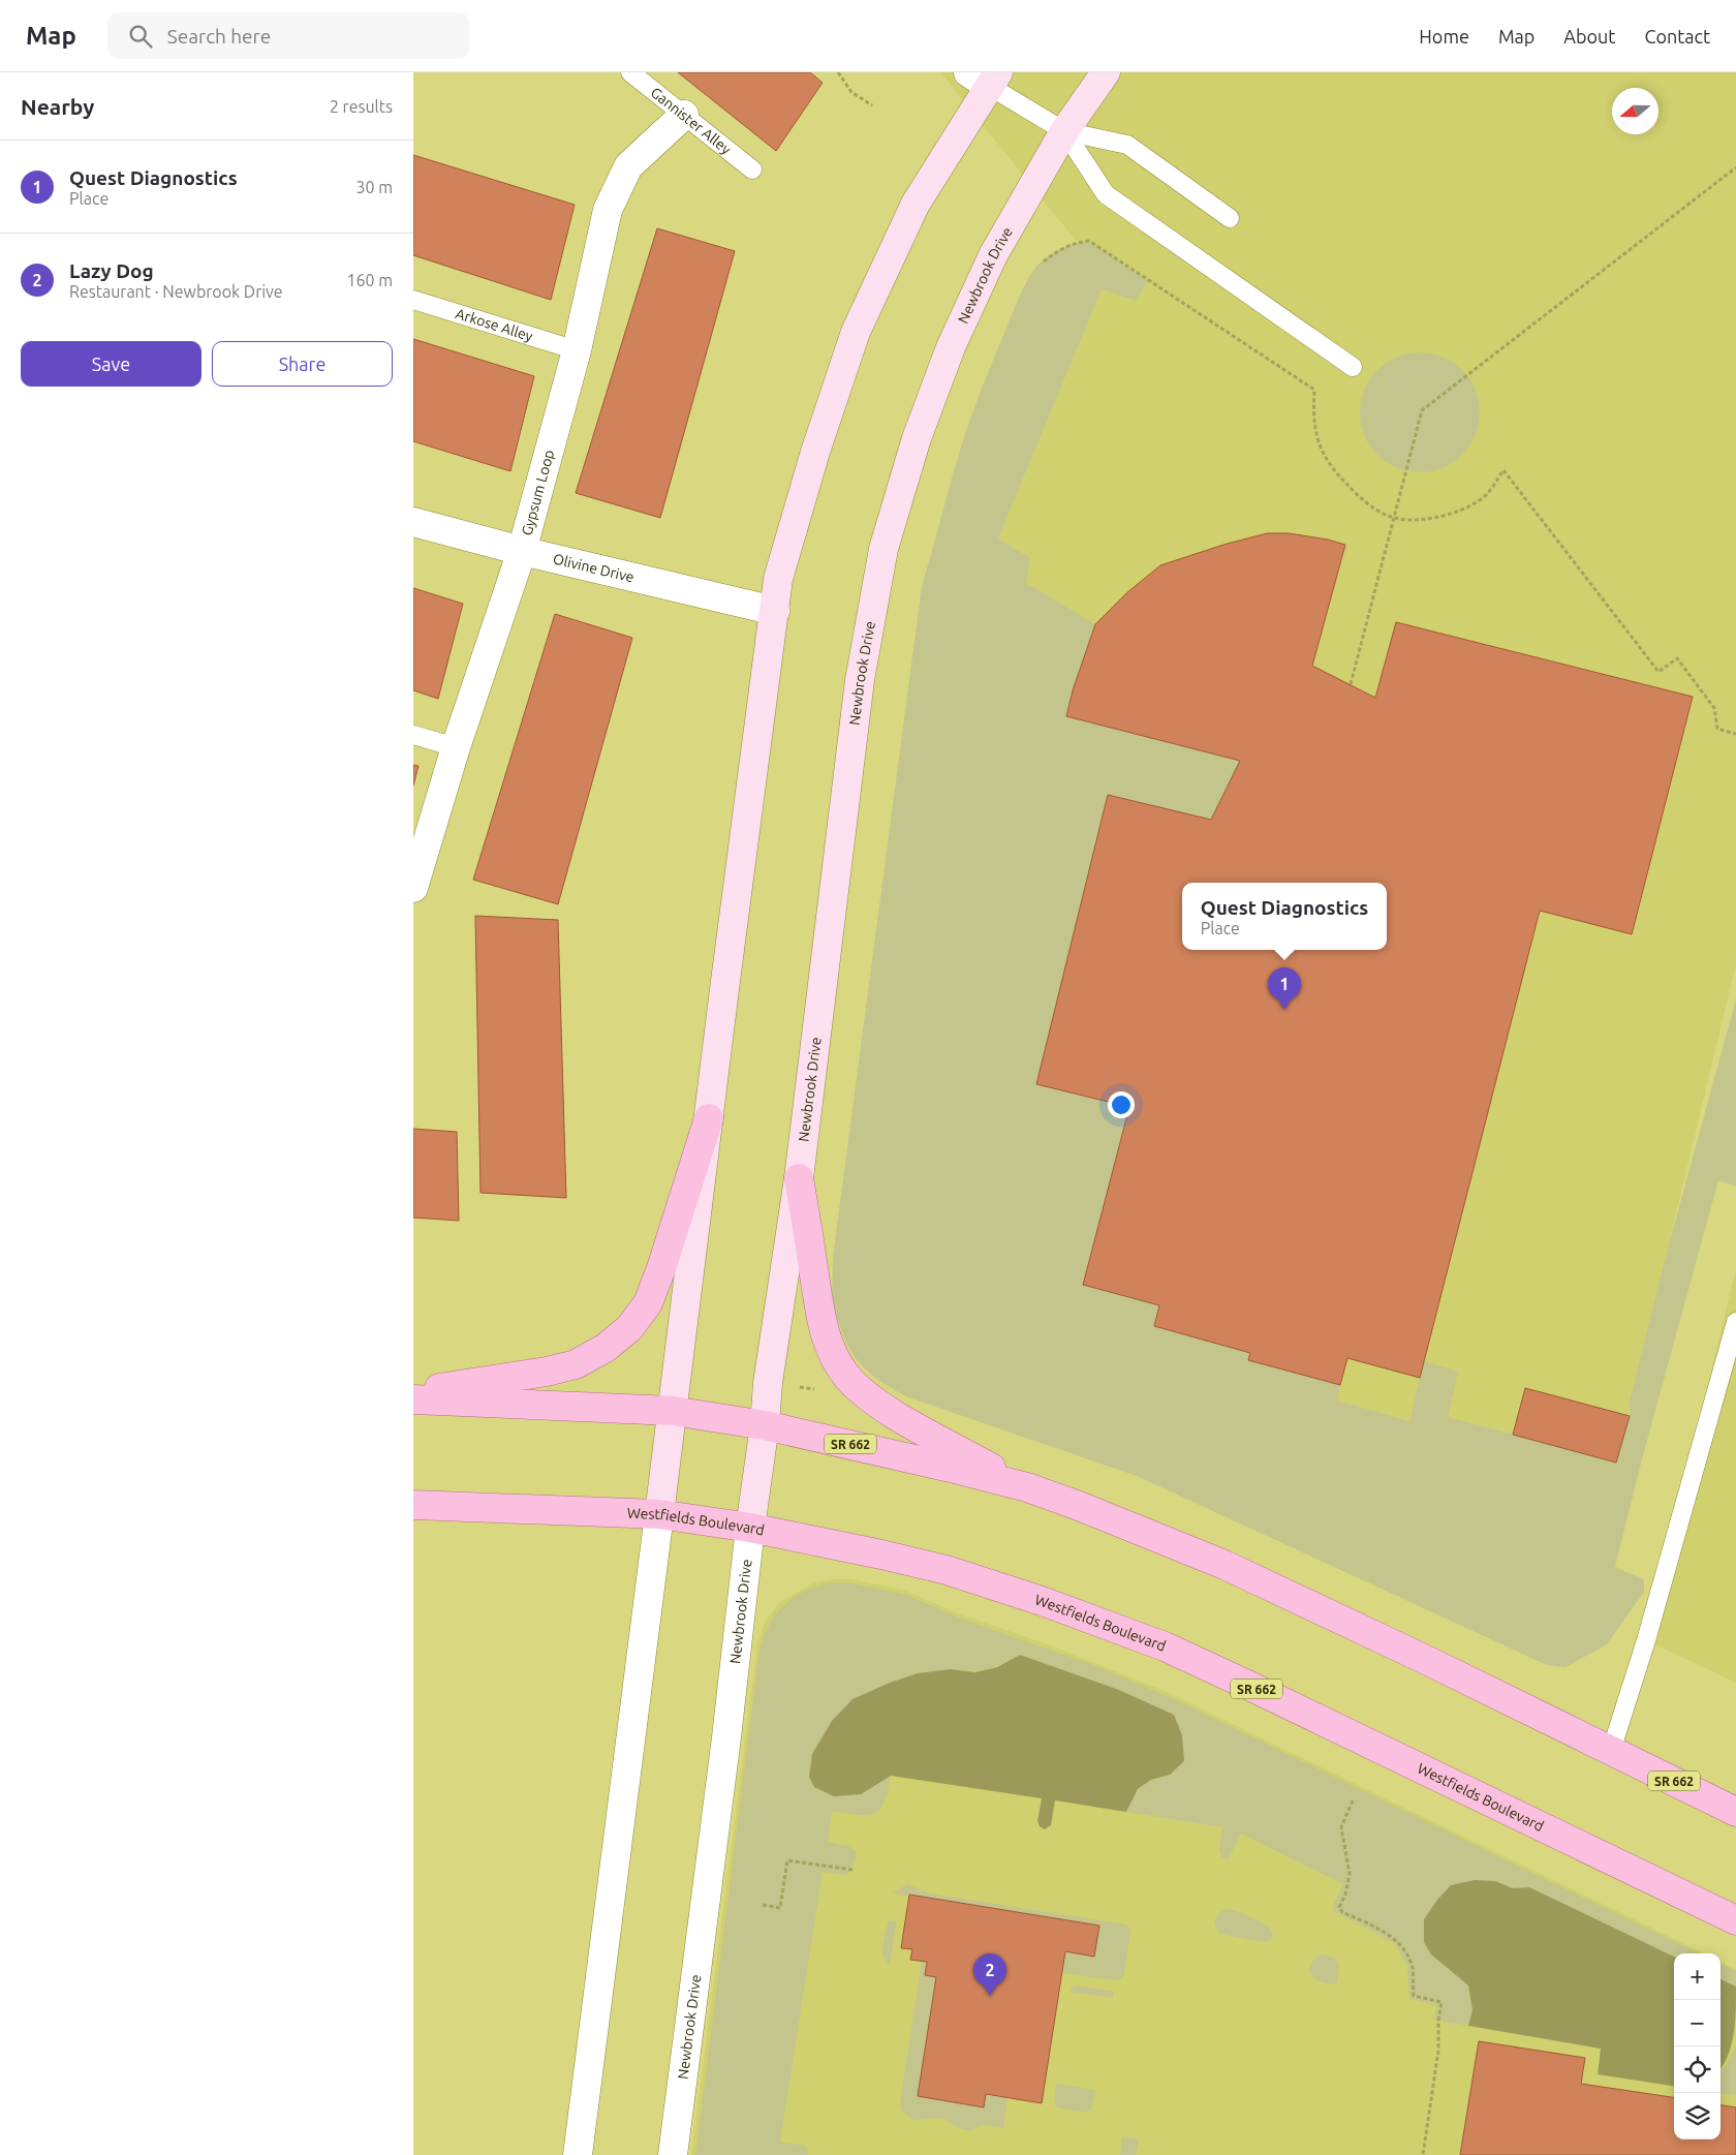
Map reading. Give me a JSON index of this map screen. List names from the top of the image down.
{
  "streets": {
    "main road": ["SR 662", "Westfields Boulevard"],
    "street": ["Newbrook Drive", "Gypsum Loop", "Olivine Drive"],
    "lane": ["Gannister Alley", "Arkose Alley"]
  },
  "crossings": [
    ["Gannister Alley", "Gypsum Loop"],
    ["Newbrook Drive", "SR 662"],
    ["Newbrook Drive", "Westfields Boulevard"],
    ["Arkose Alley", "Gypsum Loop"],
    ["Gypsum Loop", "Olivine Drive"]
  ],
  "north": "left",
  "page": {
    "header": "Map",
    "search": "Search here",
    "nav": [
      "Home",
      "Map",
      "About",
      "Contact"
    ],
    "heading": ["Nearby", "2 results"],
    "list": [
      {
        "mark": "1",
        "name": "Quest Diagnostics",
        "note": "Place",
        "value": "30 m"
      },
      {
        "mark": "2",
        "name": "Lazy Dog",
        "note": "Restaurant · Newbrook Drive",
        "value": "160 m"
      }
    ],
    "buttons": ["Save", "Share"],
    "popup": ["Quest Diagnostics", "Place"],
    "pins": ["1", "2"],
    "map_buttons": ["+", "−"]
  }
}
